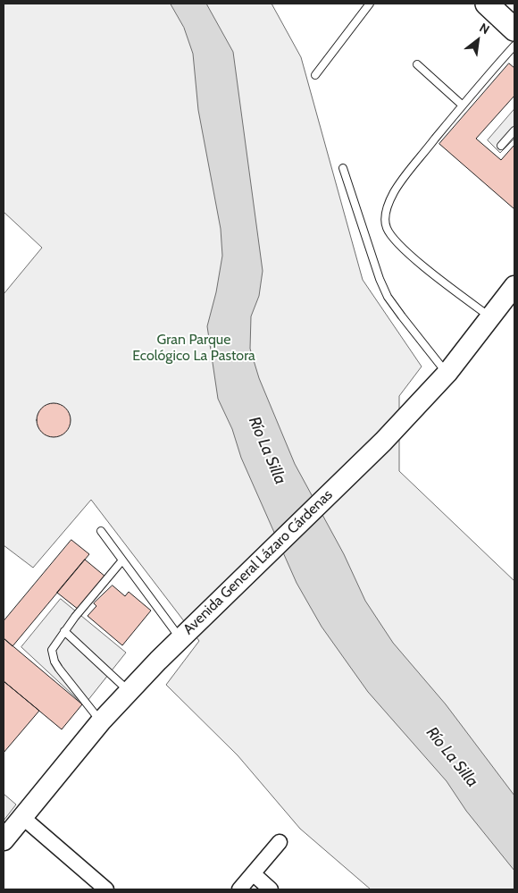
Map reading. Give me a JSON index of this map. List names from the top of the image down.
{
  "streets": {
    "street": ["Avenida General Lázaro Cárdenas"]
  },
  "water": ["Río La Silla"],
  "parks": ["Gran Parque Ecológico La Pastora"],
  "north": "top right"
}
